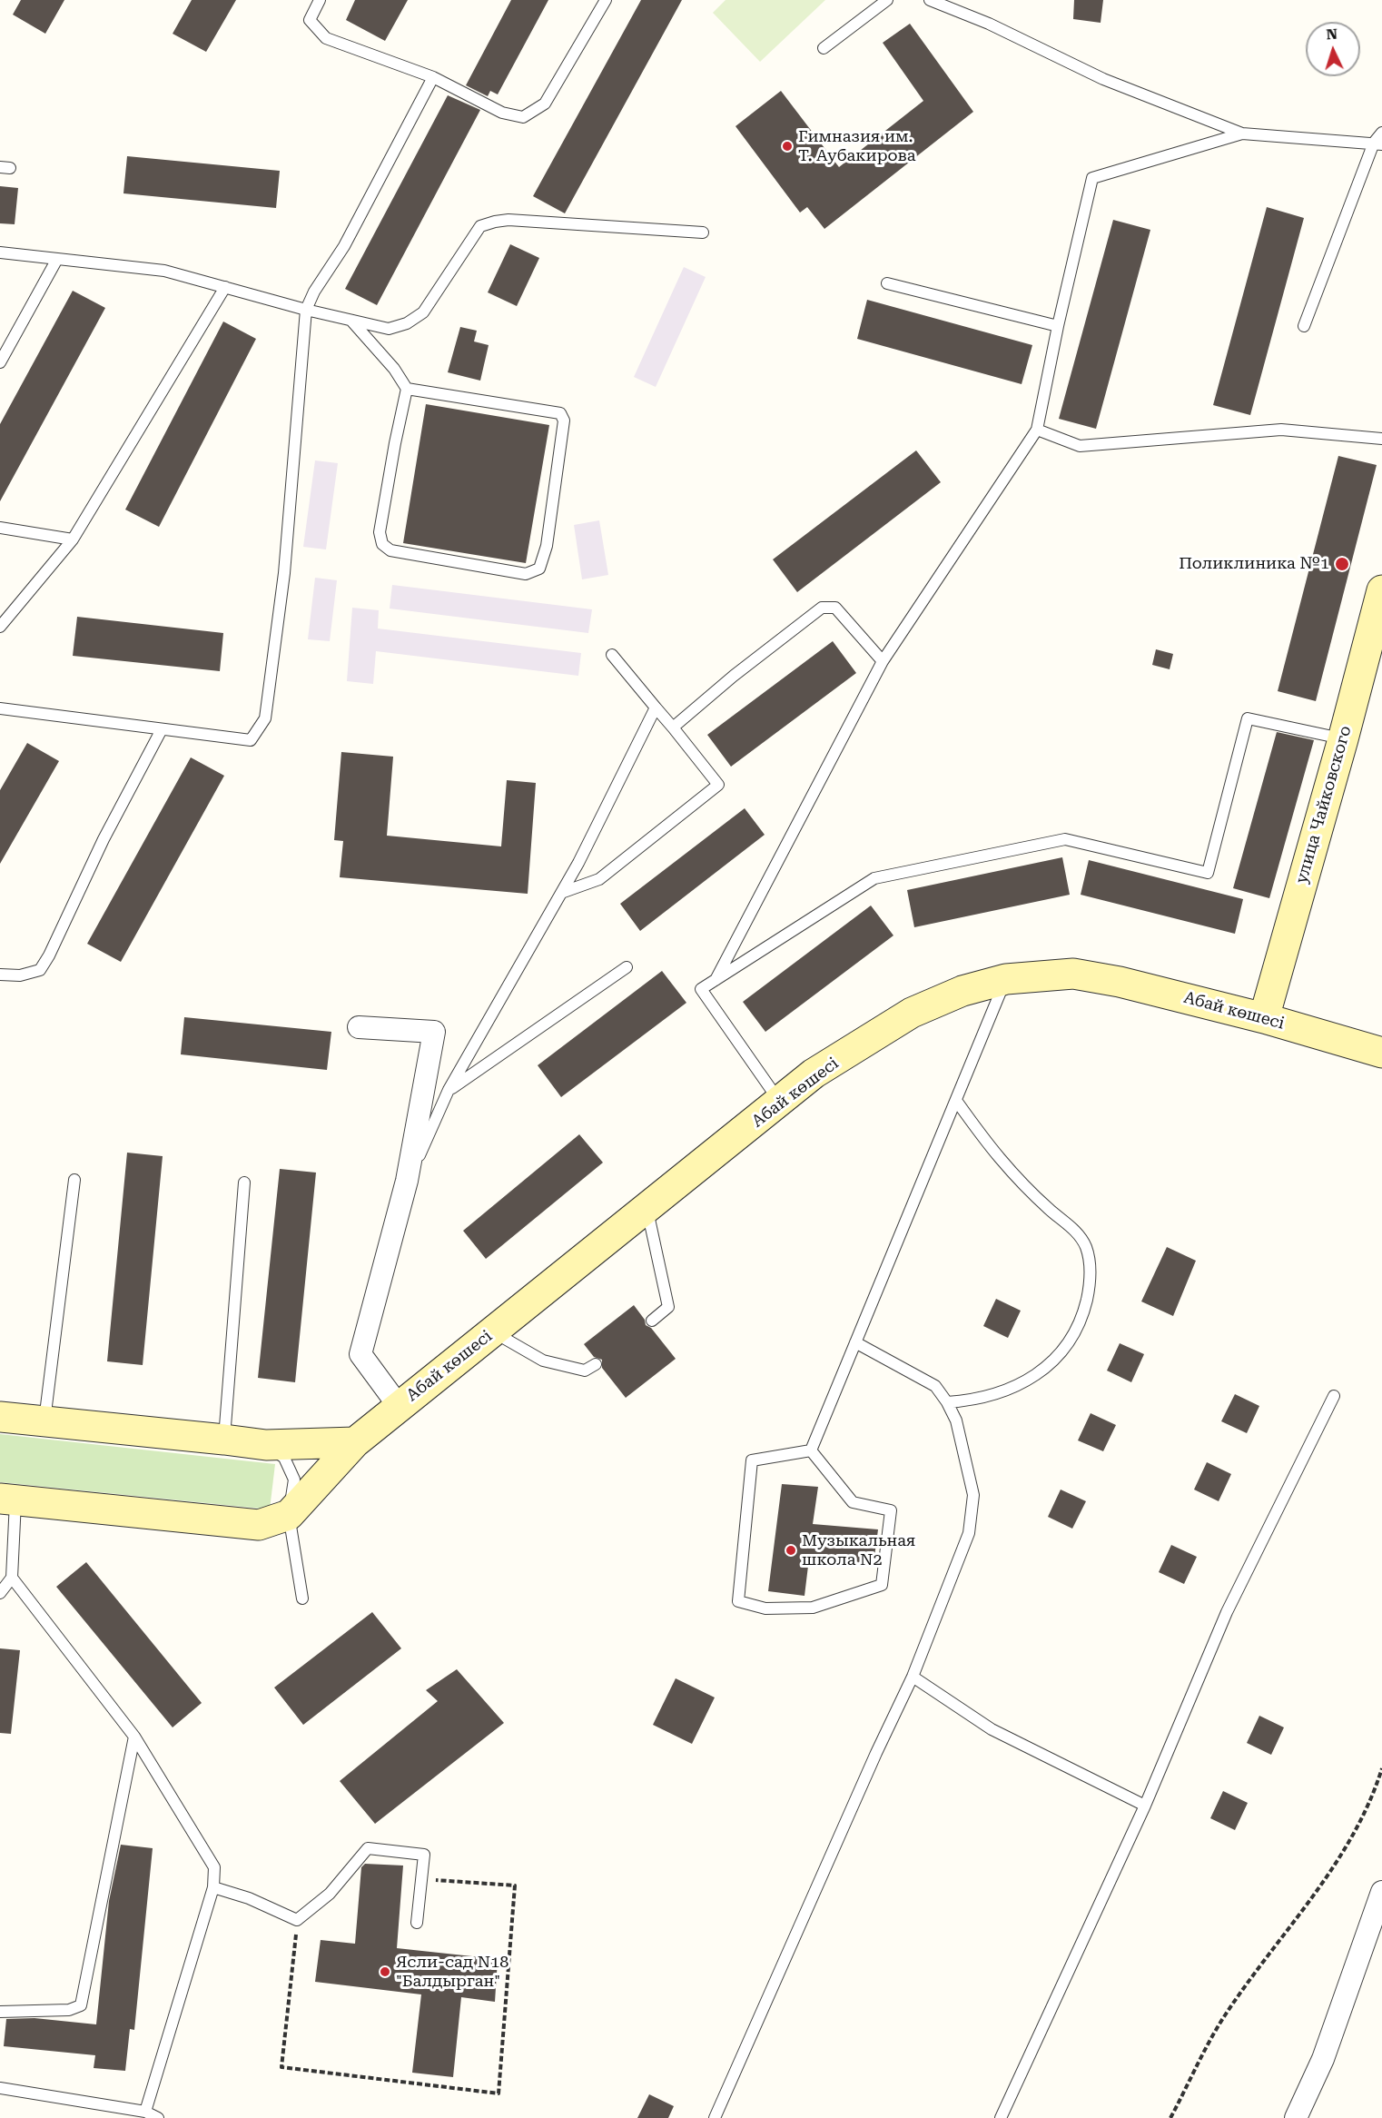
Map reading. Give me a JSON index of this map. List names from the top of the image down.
{
  "streets": {
    "street": ["улица Чайковского", "Абай көшесі"]
  },
  "crossings": [
    ["улица Чайковского", "Абай көшесі"]
  ],
  "places": [
    "Гимназия им. Т. Аубакирова",
    "Поликлиника №1",
    "Музыкальная школа N2",
    "Ясли-сад N18 \"Балдырган\""
  ],
  "north": "top"
}
